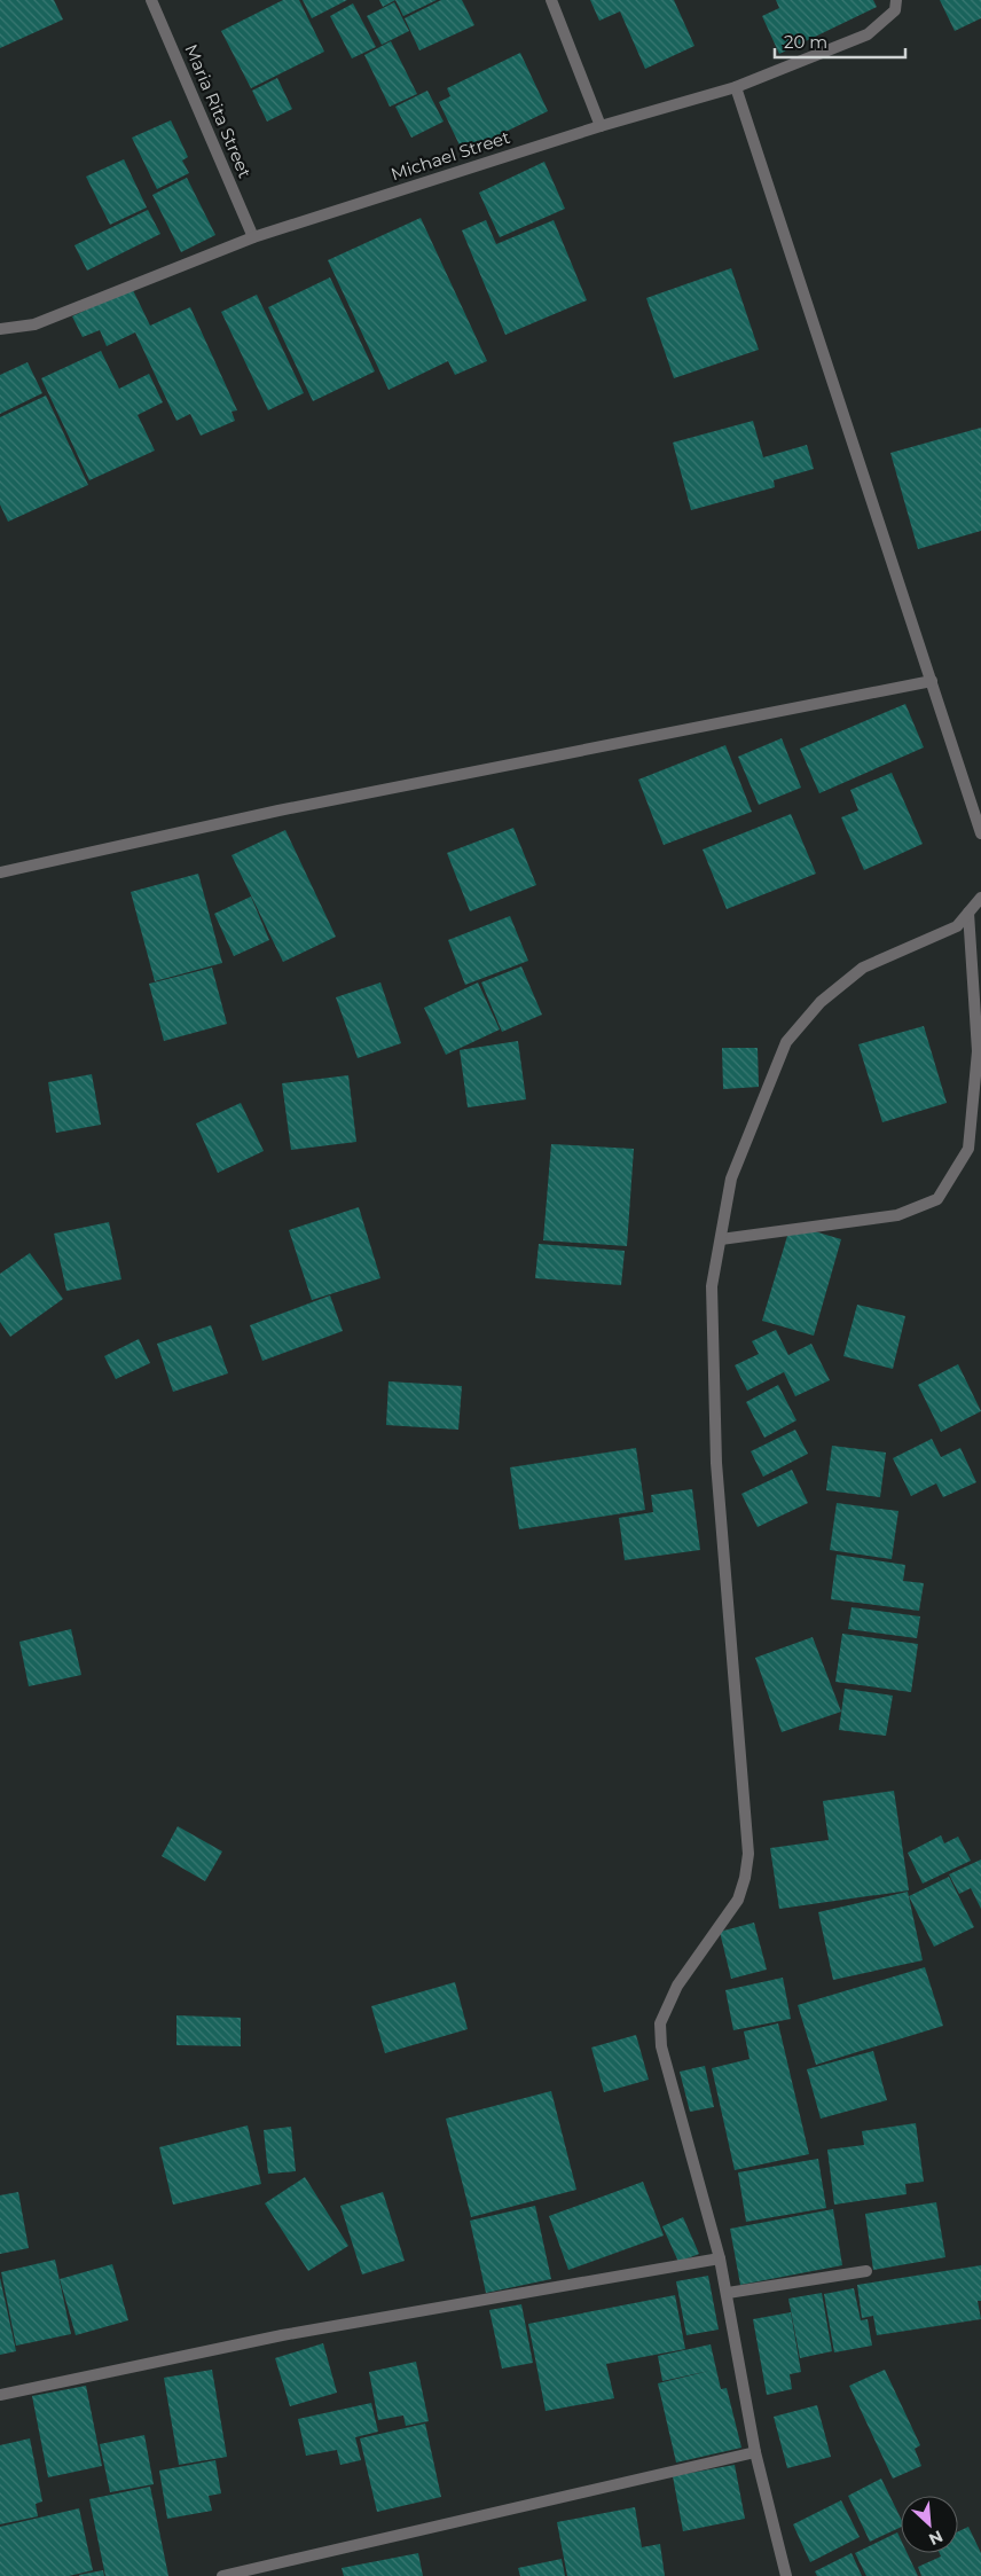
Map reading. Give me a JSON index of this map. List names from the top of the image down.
{
  "streets": {
    "street": ["Maria Rita Street", "Michael Street"]
  },
  "crossings": [
    ["Maria Rita Street", "Michael Street"]
  ],
  "scale_bar": "20 m",
  "north": "bottom right"
}
